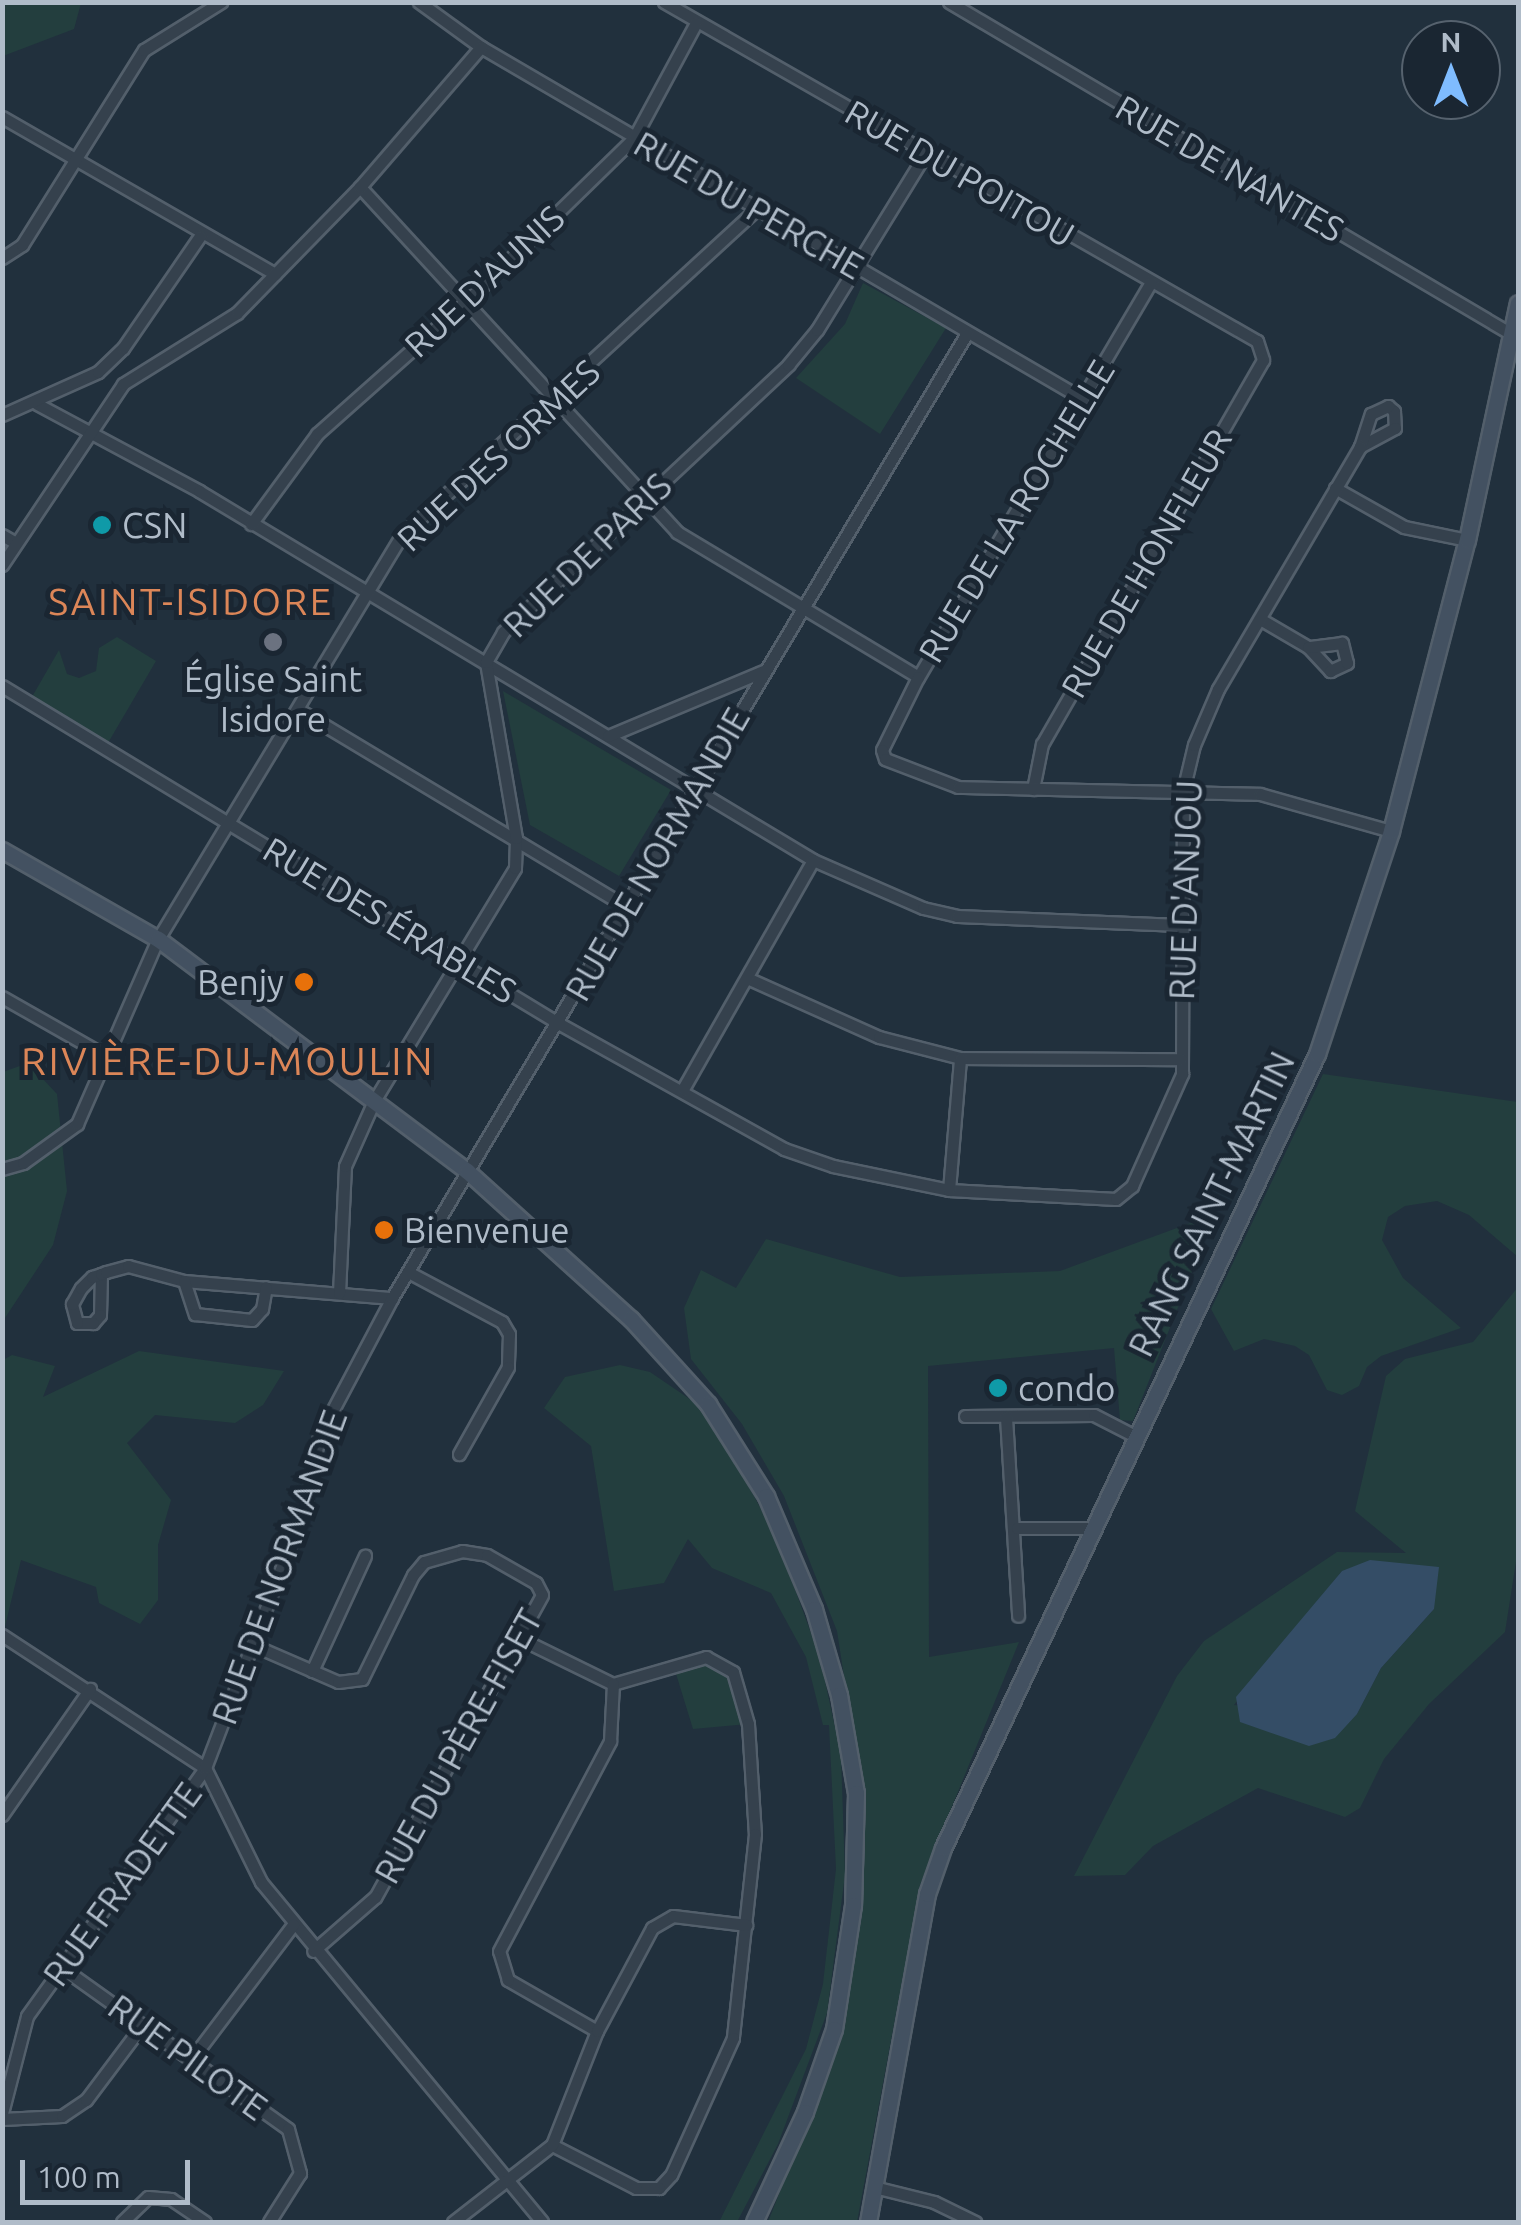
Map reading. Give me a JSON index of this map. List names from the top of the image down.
{
  "streets": {
    "street": [
      "RUE DE NANTES",
      "RUE DU POITOU",
      "RUE DU PERCHE",
      "RUE D'AUNIS",
      "RUE DES ORMES",
      "RUE DE LA ROCHELLE",
      "RUE DE PARIS",
      "RUE DE HONFLEUR",
      "RUE DE NORMANDIE",
      "RUE D'ANJOU",
      "RUE DES ÉRABLES",
      "RANG SAINT-MARTIN",
      "RUE DU PÈRE-FISET",
      "RUE FRADETTE",
      "RUE PILOTE"
    ]
  },
  "crossings": [
    ["RUE DE NANTES", "RANG SAINT-MARTIN"],
    ["RUE DU POITOU", "RUE D'AUNIS"],
    ["RUE DU POITOU", "RUE DE LA ROCHELLE"],
    ["RUE DU POITOU", "RUE DE PARIS"],
    ["RUE DU POITOU", "RUE DE HONFLEUR"],
    ["RUE DU PERCHE", "RUE D'AUNIS"],
    ["RUE DU PERCHE", "RUE DES ORMES"],
    ["RUE DU PERCHE", "RUE DE LA ROCHELLE"],
    ["RUE DU PERCHE", "RUE DE PARIS"],
    ["RUE DU PERCHE", "RUE DE NORMANDIE"],
    ["RUE DES ORMES", "RUE DES ÉRABLES"],
    ["RUE DE LA ROCHELLE", "RUE DE HONFLEUR"],
    ["RUE DE PARIS", "RUE DES ÉRABLES"],
    ["RUE DE NORMANDIE", "RUE DES ÉRABLES"],
    ["RUE DE NORMANDIE", "RUE DU PÈRE-FISET"],
    ["RUE DE NORMANDIE", "RUE FRADETTE"],
    ["RUE D'ANJOU", "RUE DES ÉRABLES"],
    ["RUE FRADETTE", "RUE PILOTE"]
  ],
  "districts": ["SAINT-ISIDORE", "RIVIÈRE-DU-MOULIN"],
  "places": [
    "CSN",
    "Église Saint Isidore",
    "Benjy",
    "Bienvenue",
    "condo"
  ],
  "scale_bar": "100 m",
  "north": "top"
}
